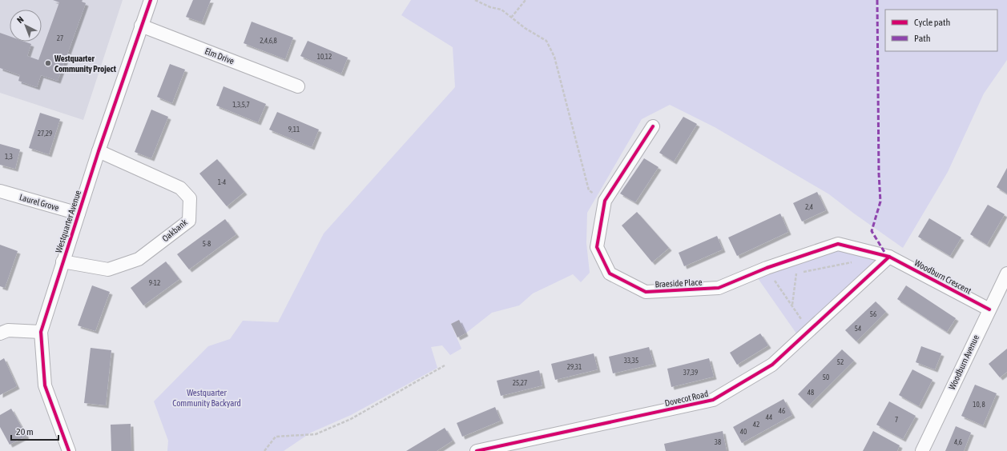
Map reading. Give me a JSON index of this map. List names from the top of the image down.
{
  "streets": {
    "street": [
      "Elm Drive",
      "Laurel Grove",
      "Westquarter Avenue",
      "Oakbank",
      "Woodburn Crescent",
      "Braeside Place",
      "Woodburn Avenue",
      "Dovecot Road"
    ]
  },
  "crossings": [
    ["Elm Drive", "Westquarter Avenue"],
    ["Laurel Grove", "Westquarter Avenue"],
    ["Westquarter Avenue", "Oakbank"],
    ["Woodburn Crescent", "Braeside Place"],
    ["Woodburn Crescent", "Woodburn Avenue"],
    ["Woodburn Crescent", "Dovecot Road"],
    ["Braeside Place", "Dovecot Road"]
  ],
  "parks": ["Westquarter Community Backyard"],
  "places": ["Westquarter Community Project"],
  "house_numbers": [
    "27",
    "2,4,6,8",
    "10,12",
    "1,3,5,7",
    "9,11",
    "27,29",
    "1,3",
    "1-4",
    "2,4",
    "5-8",
    "9-12",
    "56",
    "54",
    "33,35",
    "52",
    "29,31",
    "37,39",
    "50",
    "25,27",
    "48",
    "10, 8",
    "46",
    "44",
    "7",
    "42",
    "40",
    "38",
    "4,6"
  ],
  "legend": ["Cycle path", "Path"],
  "scale_bar": "20 m",
  "north": "top left"
}
